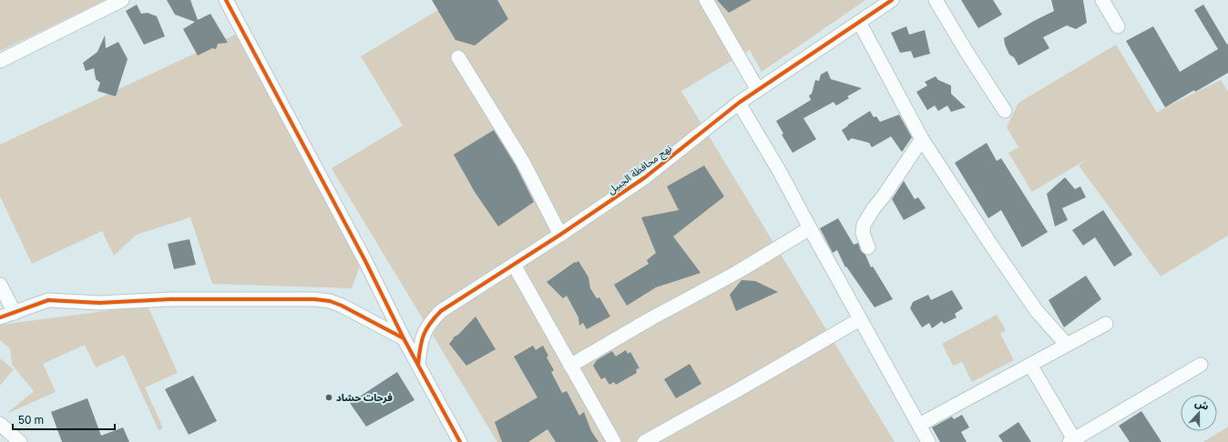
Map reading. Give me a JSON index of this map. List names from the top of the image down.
{
  "streets": {
    "street": ["نهج محافظة الجبيل"]
  },
  "places": ["فرحات حشاد"],
  "scale_bar": "50 m",
  "north": "top"
}
